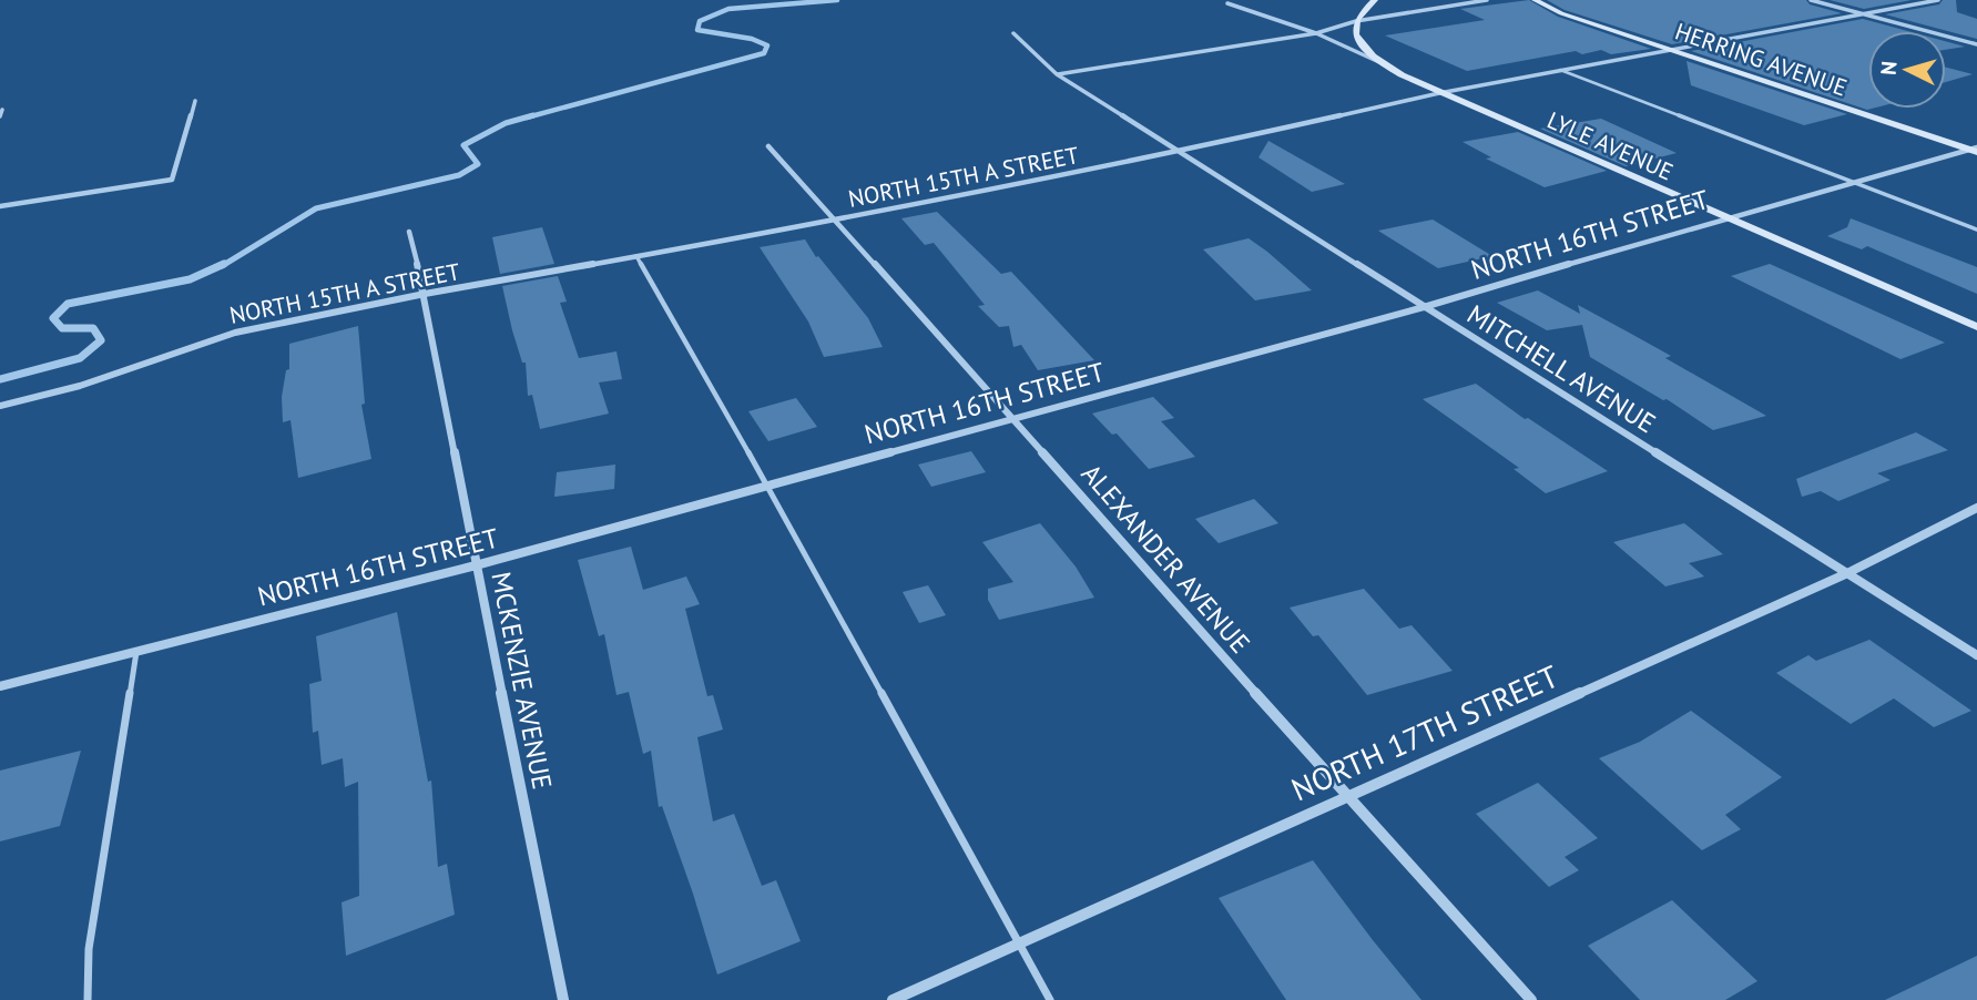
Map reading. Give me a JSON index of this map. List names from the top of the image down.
{
  "streets": {
    "main road": ["HERRING AVENUE", "LYLE AVENUE"],
    "street": [
      "NORTH 15TH A STREET",
      "NORTH 16TH STREET",
      "MITCHELL AVENUE",
      "ALEXANDER AVENUE",
      "MCKENZIE AVENUE",
      "NORTH 17TH STREET"
    ]
  },
  "crossings": [
    ["HERRING AVENUE", "NORTH 15TH A STREET"],
    ["HERRING AVENUE", "NORTH 16TH STREET"],
    ["LYLE AVENUE", "NORTH 15TH A STREET"],
    ["LYLE AVENUE", "NORTH 16TH STREET"],
    ["NORTH 15TH A STREET", "MITCHELL AVENUE"],
    ["NORTH 15TH A STREET", "ALEXANDER AVENUE"],
    ["NORTH 15TH A STREET", "MCKENZIE AVENUE"],
    ["NORTH 16TH STREET", "MITCHELL AVENUE"],
    ["NORTH 16TH STREET", "ALEXANDER AVENUE"],
    ["NORTH 16TH STREET", "MCKENZIE AVENUE"],
    ["MITCHELL AVENUE", "NORTH 17TH STREET"],
    ["ALEXANDER AVENUE", "NORTH 17TH STREET"]
  ],
  "north": "left"
}
